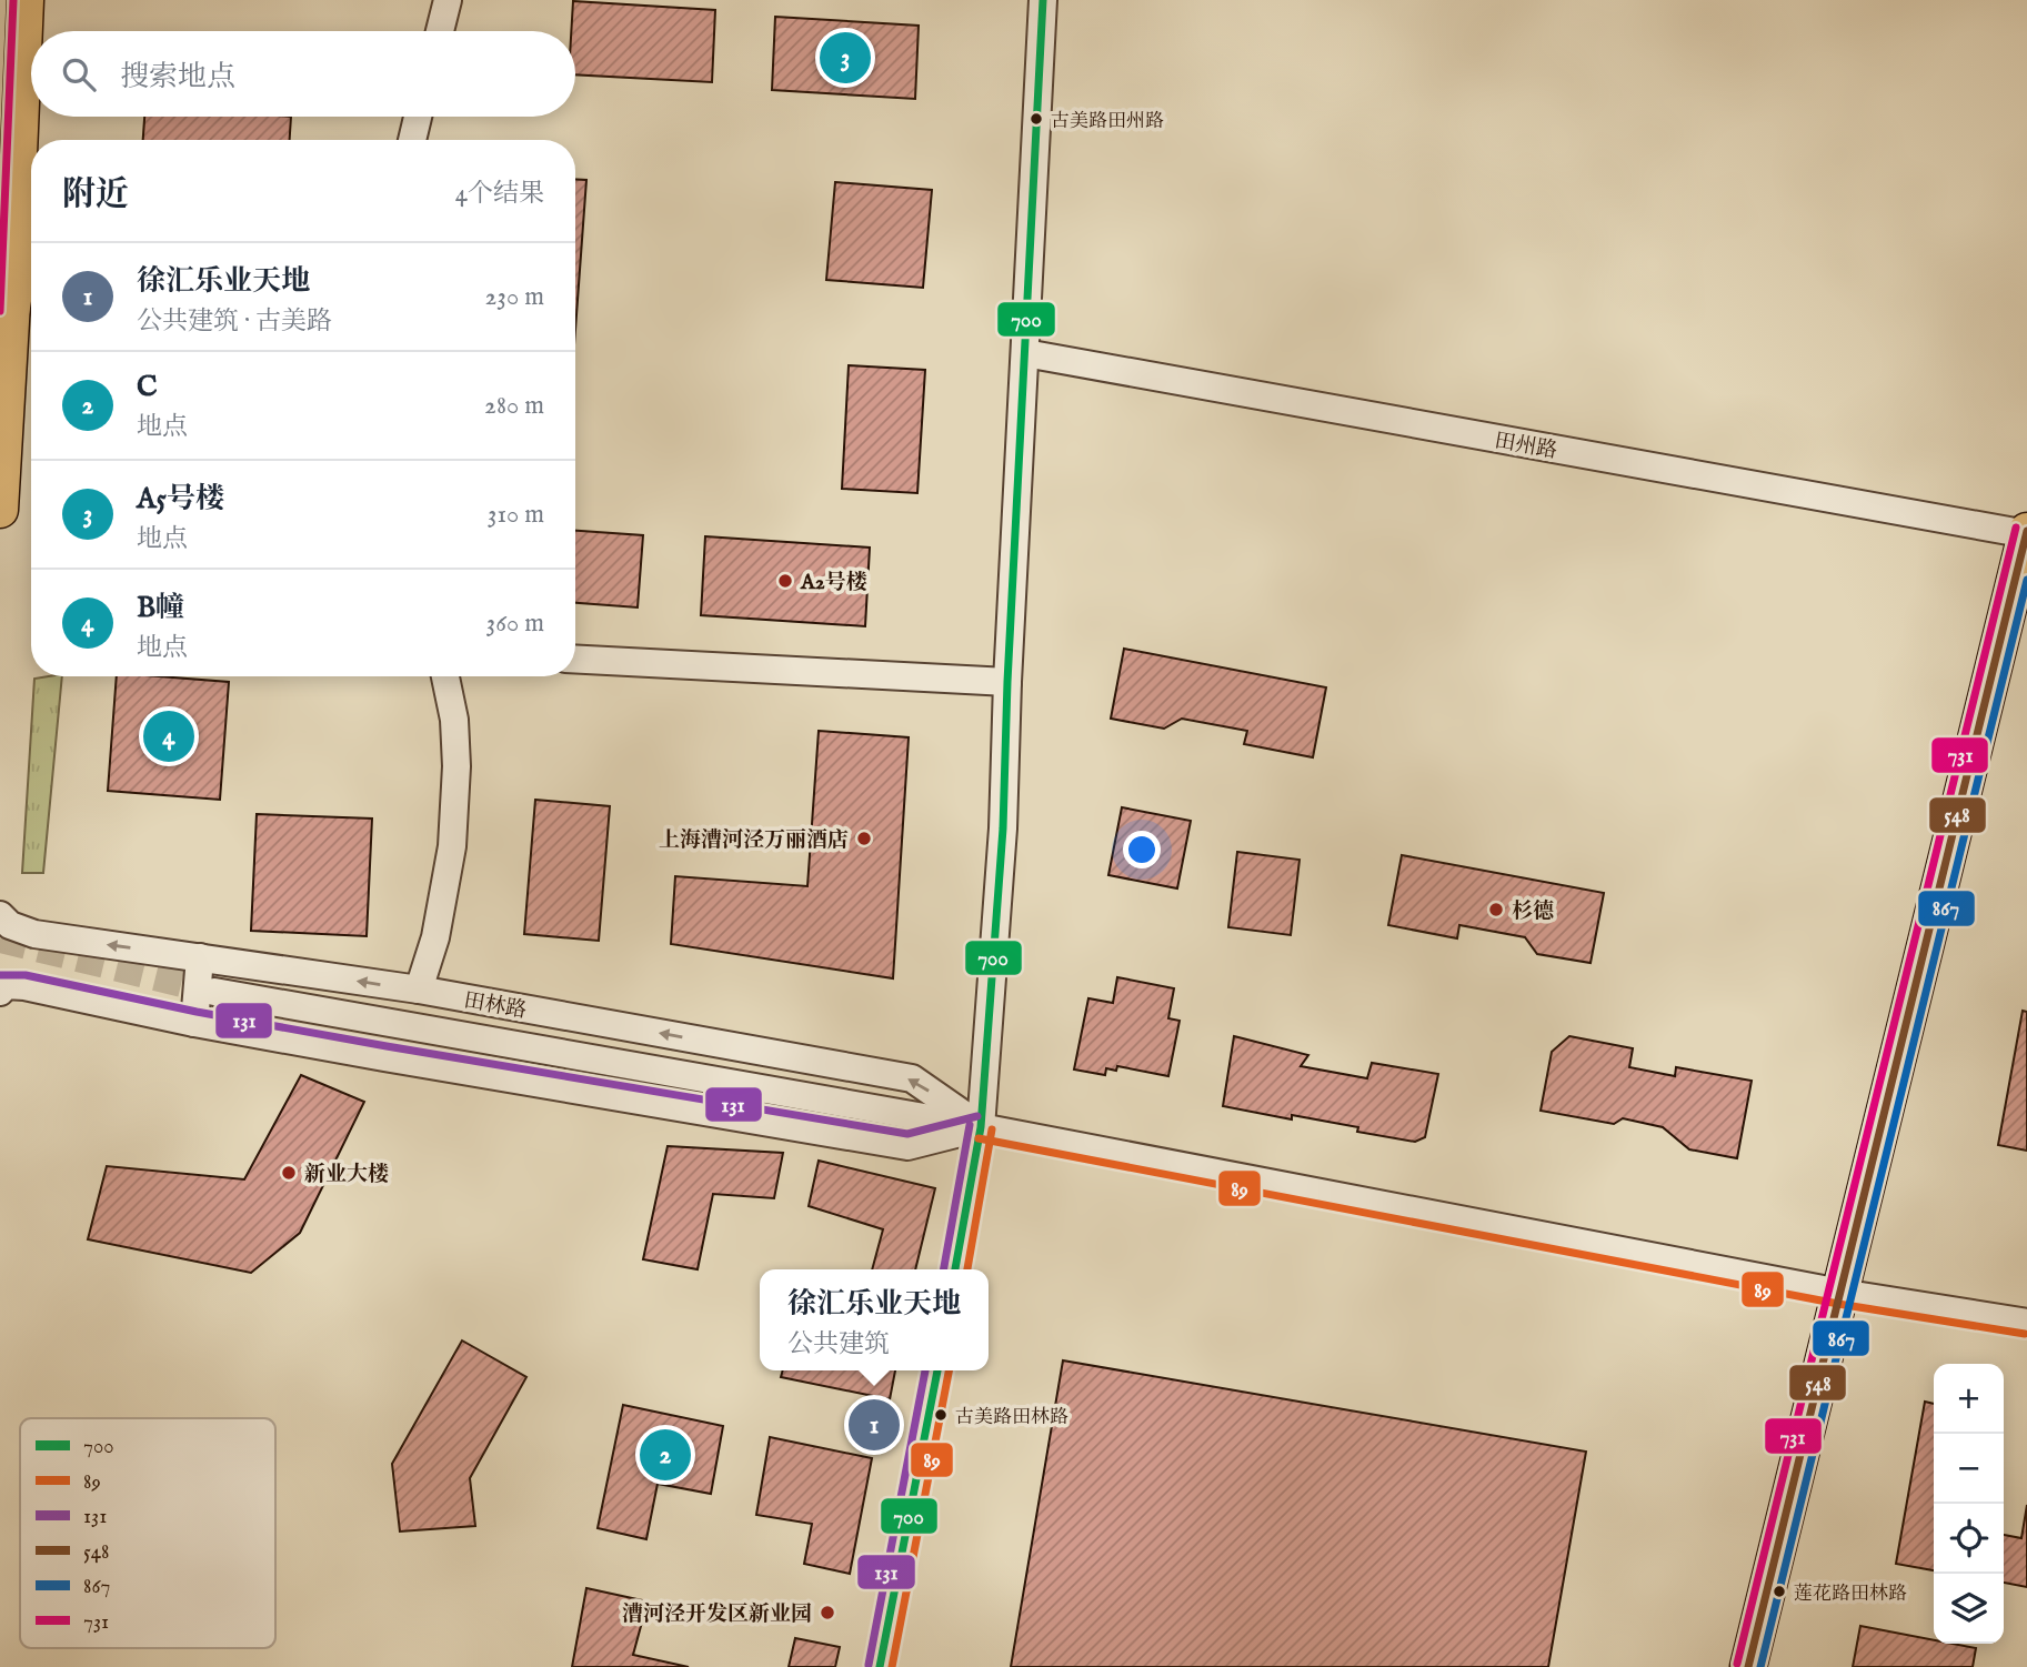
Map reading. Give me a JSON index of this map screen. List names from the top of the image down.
{
  "streets": {
    "street": ["田州路", "田林路"]
  },
  "places": [
    "古美路田州路",
    "A2号楼",
    "上海漕河泾万丽酒店",
    "杉德",
    "新业大楼",
    "古美路田林路",
    "莲花路田林路",
    "漕河泾开发区新业园"
  ],
  "lines": [
    "transit line 700",
    "transit line 731",
    "transit line 548",
    "transit line 867",
    "transit line 131",
    "transit line 89"
  ],
  "legend": [
    "700",
    "89",
    "131",
    "548",
    "867",
    "731"
  ],
  "page": {
    "pins": [
      "3",
      "4",
      "1",
      "2"
    ],
    "search": "搜索地点",
    "heading": ["附近", "4个结果"],
    "list": [
      {
        "mark": "1",
        "name": "徐汇乐业天地",
        "note": "公共建筑 · 古美路",
        "value": "230 m"
      },
      {
        "mark": "2",
        "name": "C",
        "note": "地点",
        "value": "280 m"
      },
      {
        "mark": "3",
        "name": "A5号楼",
        "note": "地点",
        "value": "310 m"
      },
      {
        "mark": "4",
        "name": "B幢",
        "note": "地点",
        "value": "360 m"
      }
    ],
    "popup": ["徐汇乐业天地", "公共建筑"],
    "map_buttons": ["+", "−"]
  }
}
